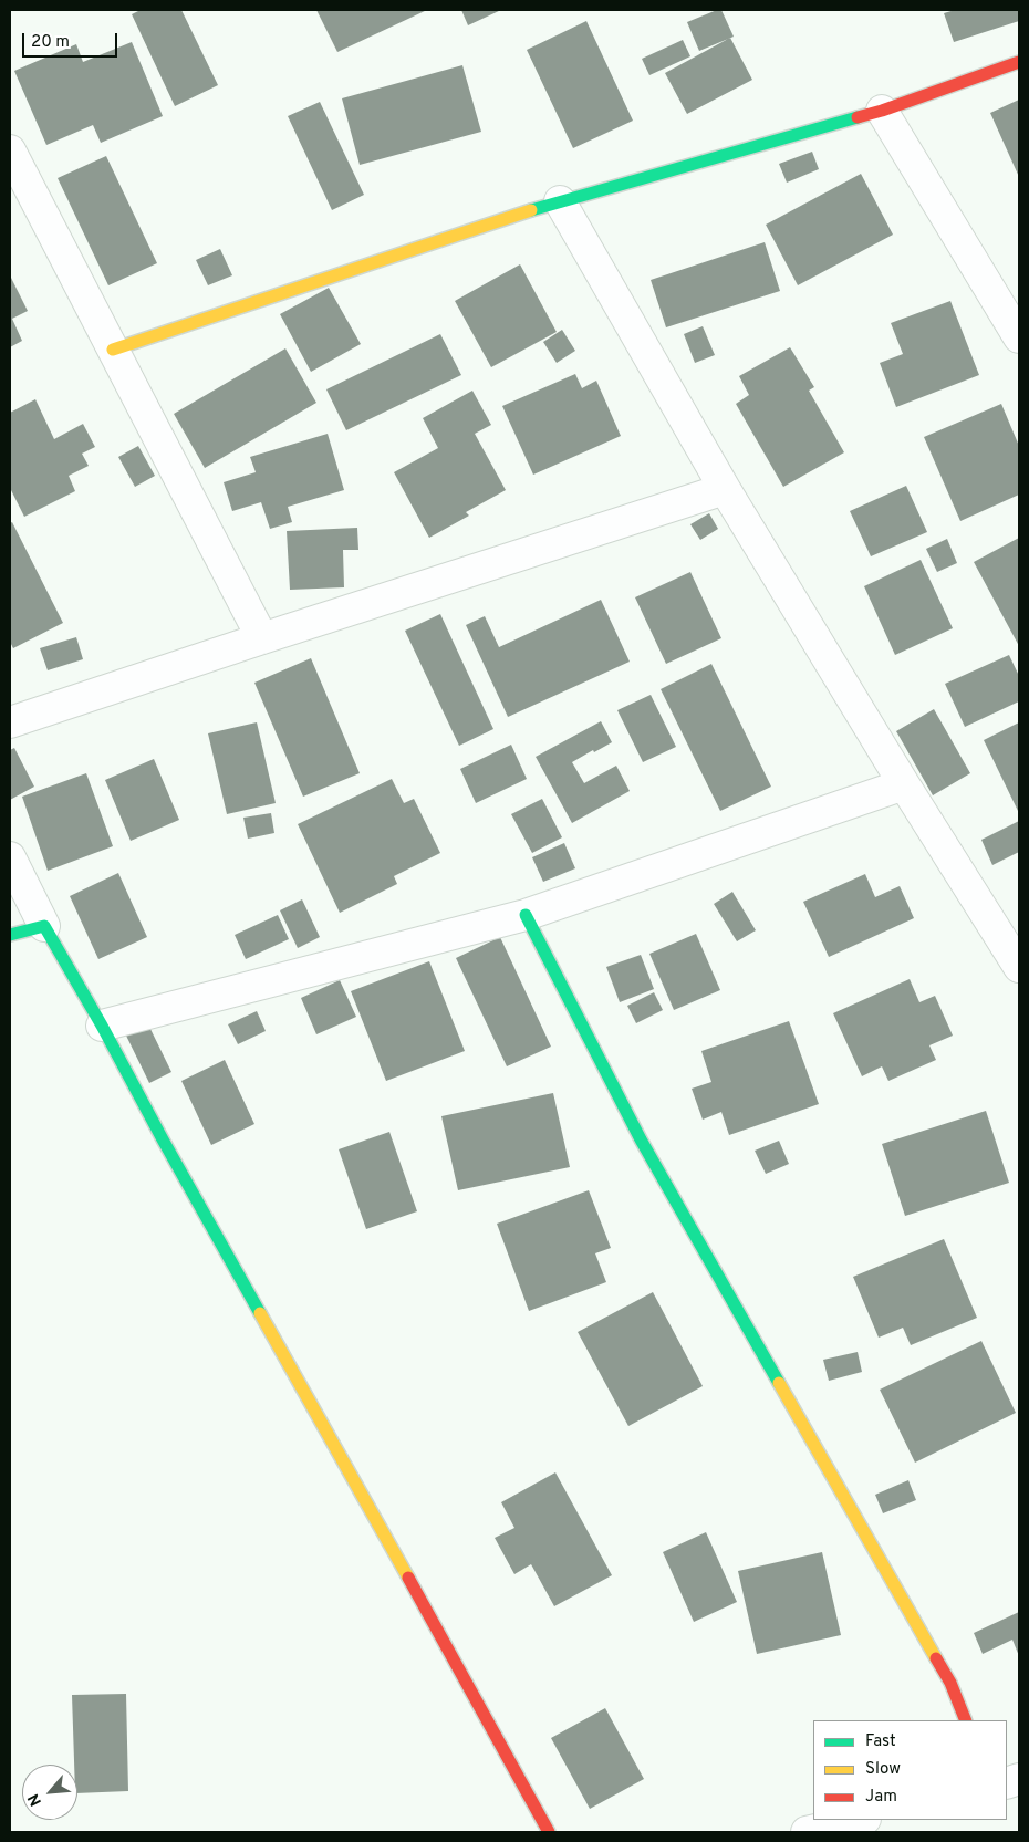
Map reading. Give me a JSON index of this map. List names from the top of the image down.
{
  "legend": ["Fast", "Slow", "Jam"],
  "scale_bar": "20 m",
  "north": "bottom left"
}
